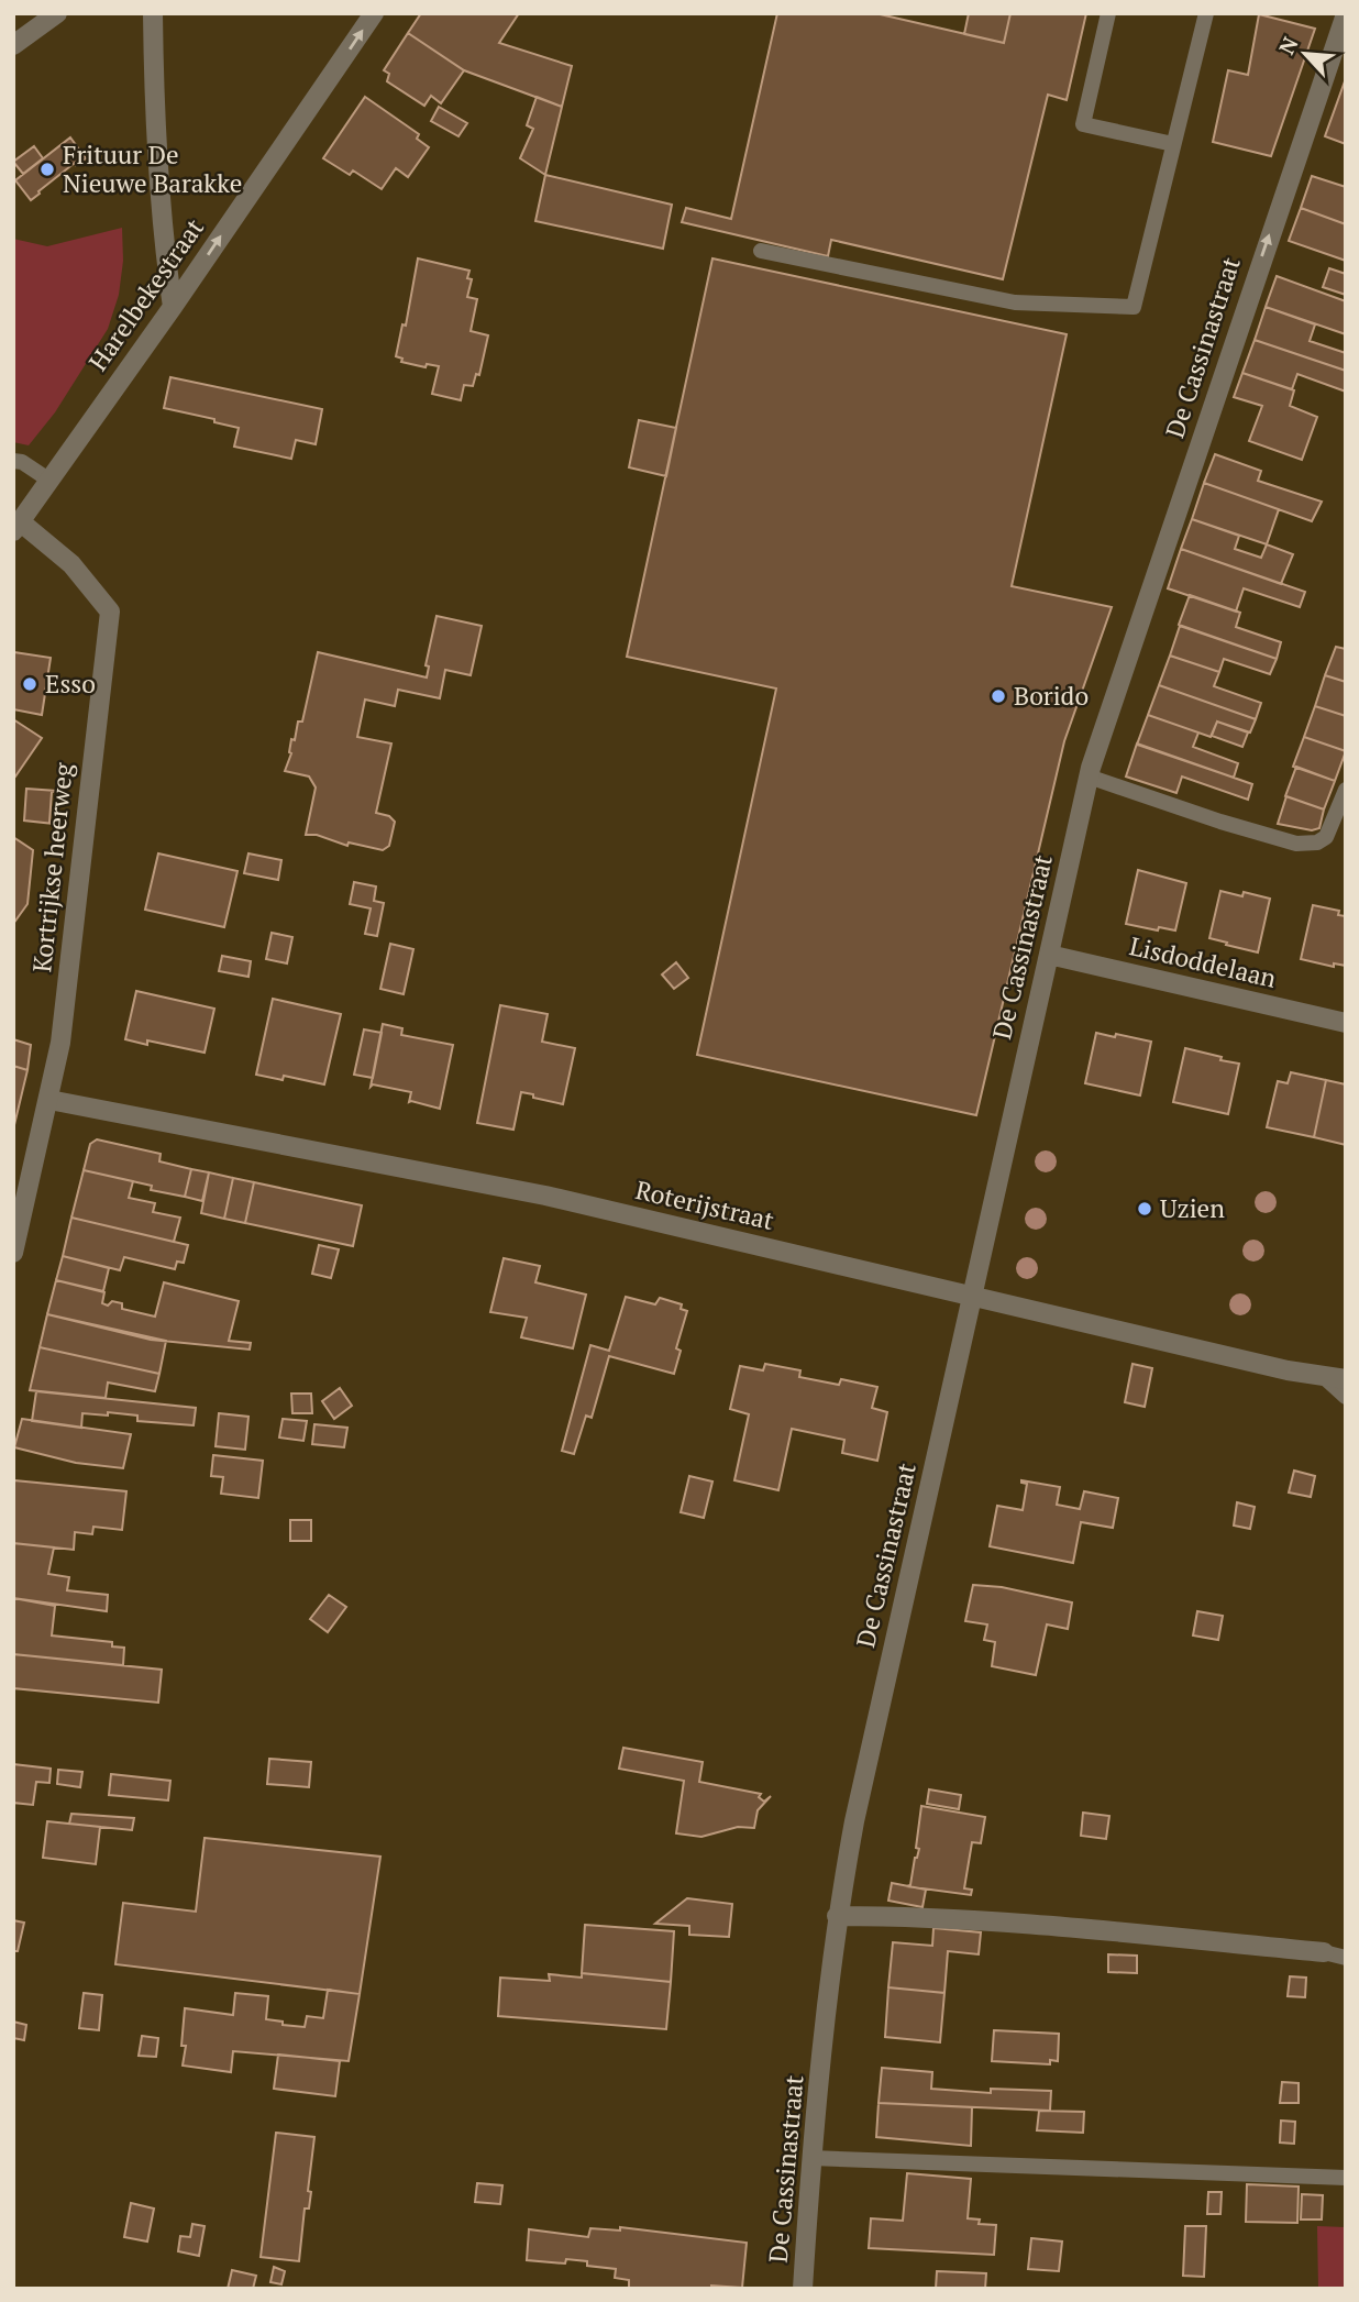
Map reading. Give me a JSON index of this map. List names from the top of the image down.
{
  "streets": {
    "street": [
      "Harelbekestraat",
      "De Cassinastraat",
      "Kortrijkse heerweg",
      "Lisdoddelaan",
      "Roterijstraat"
    ]
  },
  "crossings": [
    ["Harelbekestraat", "Kortrijkse heerweg"],
    ["De Cassinastraat", "Lisdoddelaan"],
    ["De Cassinastraat", "Roterijstraat"],
    ["Kortrijkse heerweg", "Roterijstraat"]
  ],
  "one_way": ["Harelbekestraat"],
  "places": [
    "Frituur De Nieuwe Barakke",
    "Esso",
    "Borido",
    "Uzien"
  ],
  "north": "top left"
}
